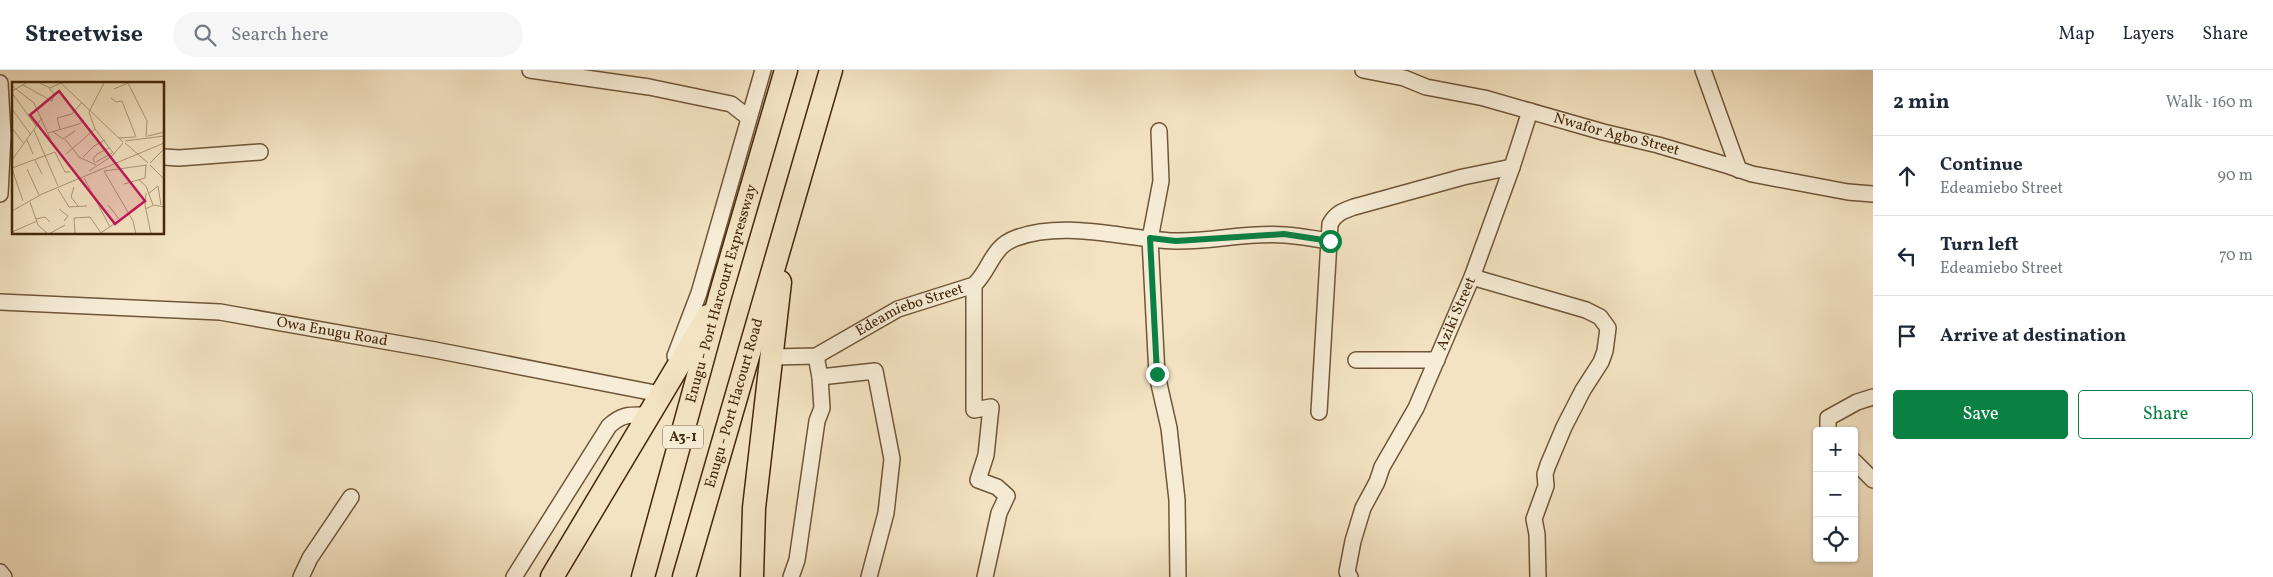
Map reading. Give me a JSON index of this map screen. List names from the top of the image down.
{
  "streets": {
    "highway": ["Enugu - Port Harcourt Expressway", "Enugu - Port Hacourt Road", "A3-1"],
    "street": [
      "Nwafor Agbo Street",
      "Edeamiebo Street",
      "Aziki Street",
      "Owa Enugu Road"
    ]
  },
  "crossings": [
    ["Nwafor Agbo Street", "Aziki Street"]
  ],
  "page": {
    "header": "Streetwise",
    "search": "Search here",
    "nav": ["Map", "Layers", "Share"],
    "heading": ["2 min", "Walk · 160 m"],
    "list": [
      ["Continue", "Edeamiebo Street", "90 m"],
      ["Turn left", "Edeamiebo Street", "70 m"],
      "Arrive at destination"
    ],
    "buttons": ["Save", "Share"],
    "map_buttons": ["+", "−"]
  }
}
